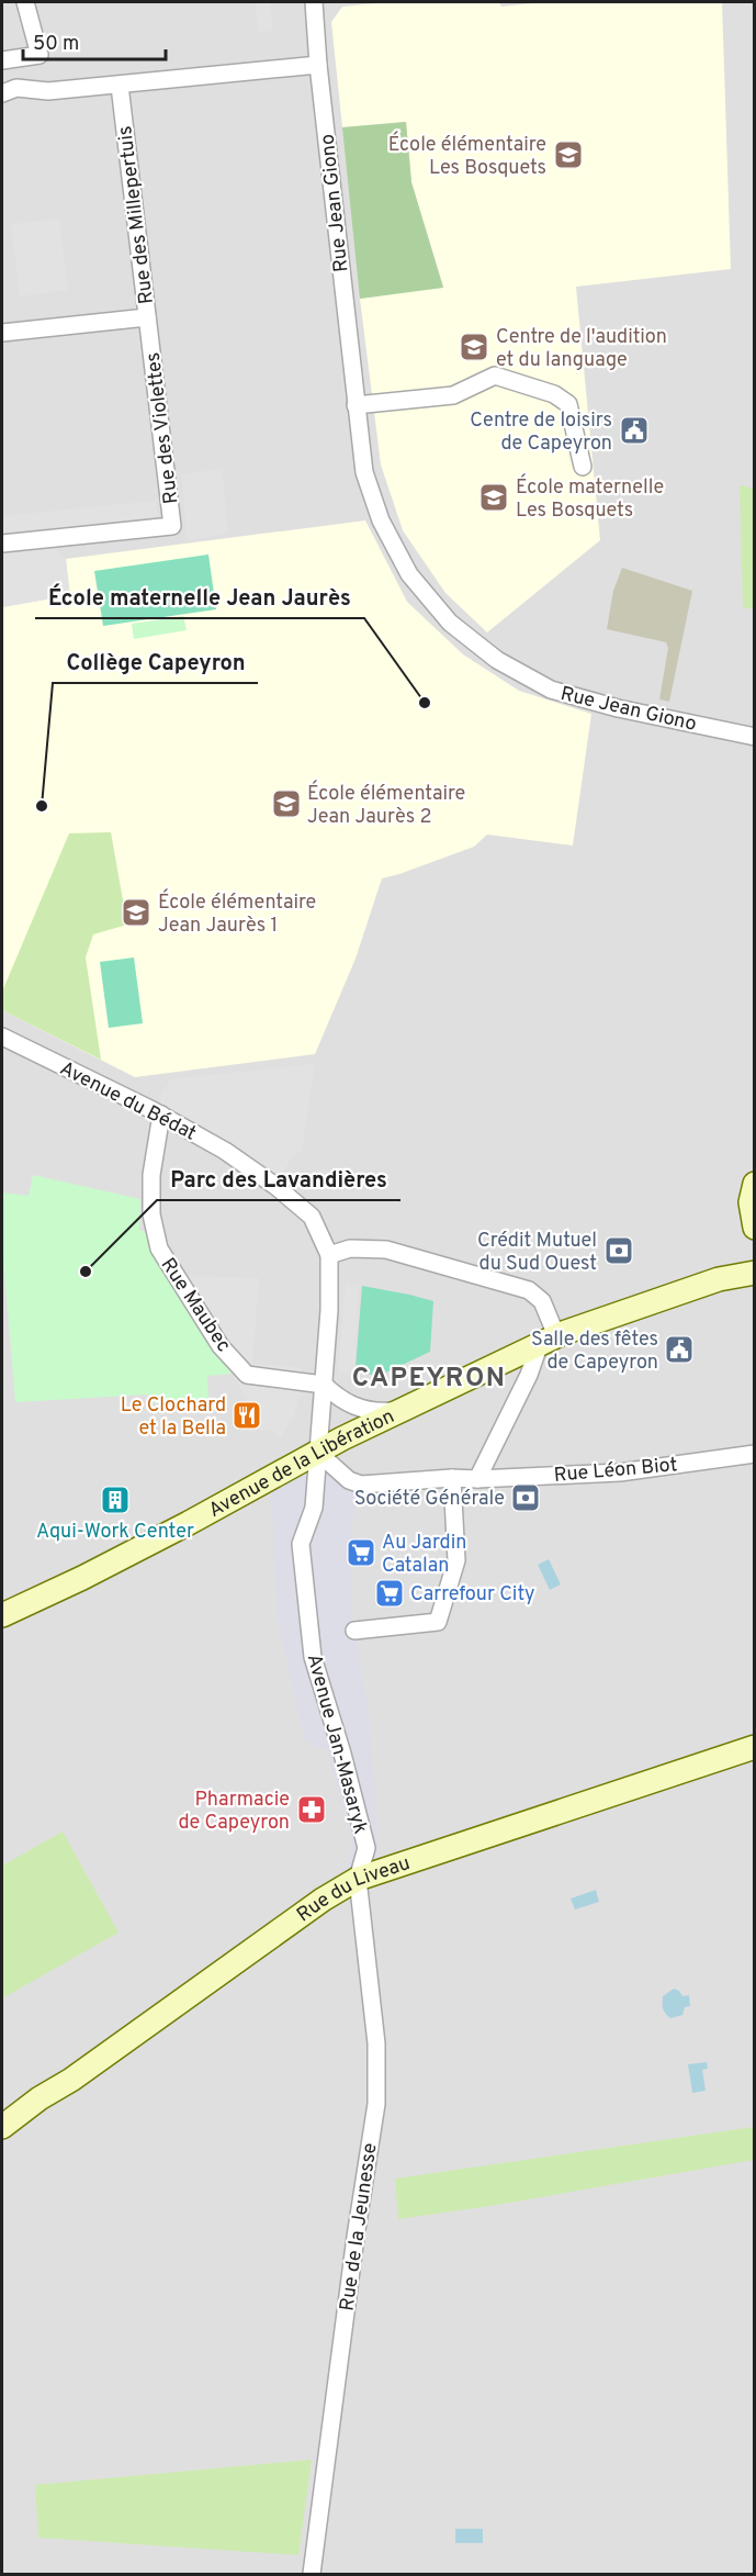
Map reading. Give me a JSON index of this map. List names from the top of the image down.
{
  "streets": {
    "street": [
      "Rue Jean Giono",
      "Rue des Millepertuis",
      "Rue des Violettes",
      "Avenue du Bédat",
      "Rue Maubec",
      "Avenue de la Libération",
      "Rue Léon Biot",
      "Avenue Jan-Masaryk",
      "Rue du Liveau",
      "Rue de la Jeunesse"
    ]
  },
  "crossings": [
    ["Rue des Millepertuis", "Rue des Violettes"],
    ["Avenue du Bédat", "Rue Maubec"],
    ["Avenue du Bédat", "Avenue Jan-Masaryk"],
    ["Rue Maubec", "Avenue Jan-Masaryk"],
    ["Avenue de la Libération", "Rue Léon Biot"],
    ["Avenue de la Libération", "Avenue Jan-Masaryk"],
    ["Rue Léon Biot", "Avenue Jan-Masaryk"],
    ["Avenue Jan-Masaryk", "Rue du Liveau"],
    ["Avenue Jan-Masaryk", "Rue de la Jeunesse"],
    ["Rue du Liveau", "Rue de la Jeunesse"]
  ],
  "districts": ["CAPEYRON"],
  "places": {
    "school or university": [
      "École élémentaire Les Bosquets",
      "Centre de l'audition et du language",
      "École maternelle Les Bosquets",
      "École élémentaire Jean Jaurès 2",
      "École élémentaire Jean Jaurès 1"
    ],
    "public building": ["Centre de loisirs de Capeyron", "Salle des fêtes de Capeyron"],
    "other": ["École maternelle Jean Jaurès", "Collège Capeyron", "Parc des Lavandières"],
    "bank": ["Crédit Mutuel du Sud Ouest", "Société Générale"],
    "restaurant": ["Le Clochard et la Bella"],
    "building": ["Aqui-Work Center"],
    "supermarket": ["Au Jardin Catalan", "Carrefour City"],
    "pharmacy": ["Pharmacie de Capeyron"]
  },
  "scale_bar": "50 m"
}
